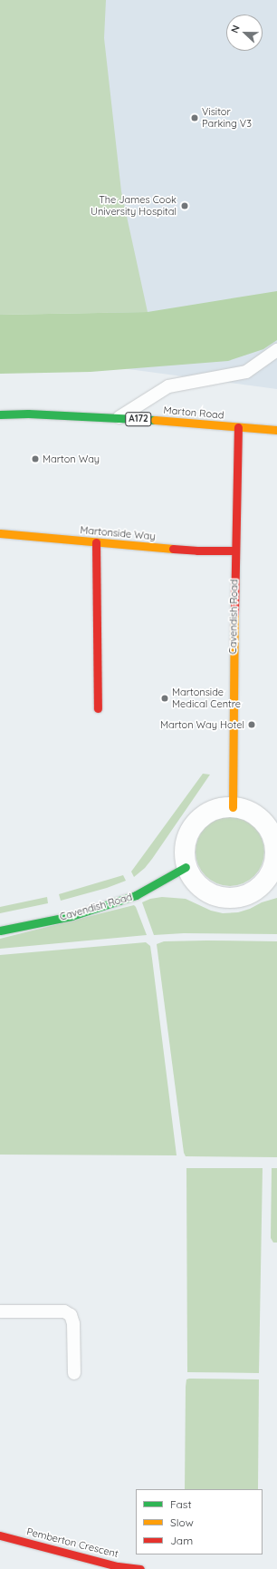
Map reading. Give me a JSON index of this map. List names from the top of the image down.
{
  "streets": {
    "street": [
      "Marton Road",
      "A172",
      "Martonside Way",
      "Cavendish Road",
      "Pemberton Crescent"
    ]
  },
  "crossings": [
    ["Marton Road", "Cavendish Road"],
    ["Martonside Way", "Cavendish Road"]
  ],
  "places": [
    "Visitor Parking V3",
    "The James Cook University Hospital",
    "Marton Way",
    "Martonside Medical Centre",
    "Marton Way Hotel"
  ],
  "legend": ["Fast", "Slow", "Jam"],
  "north": "left"
}
